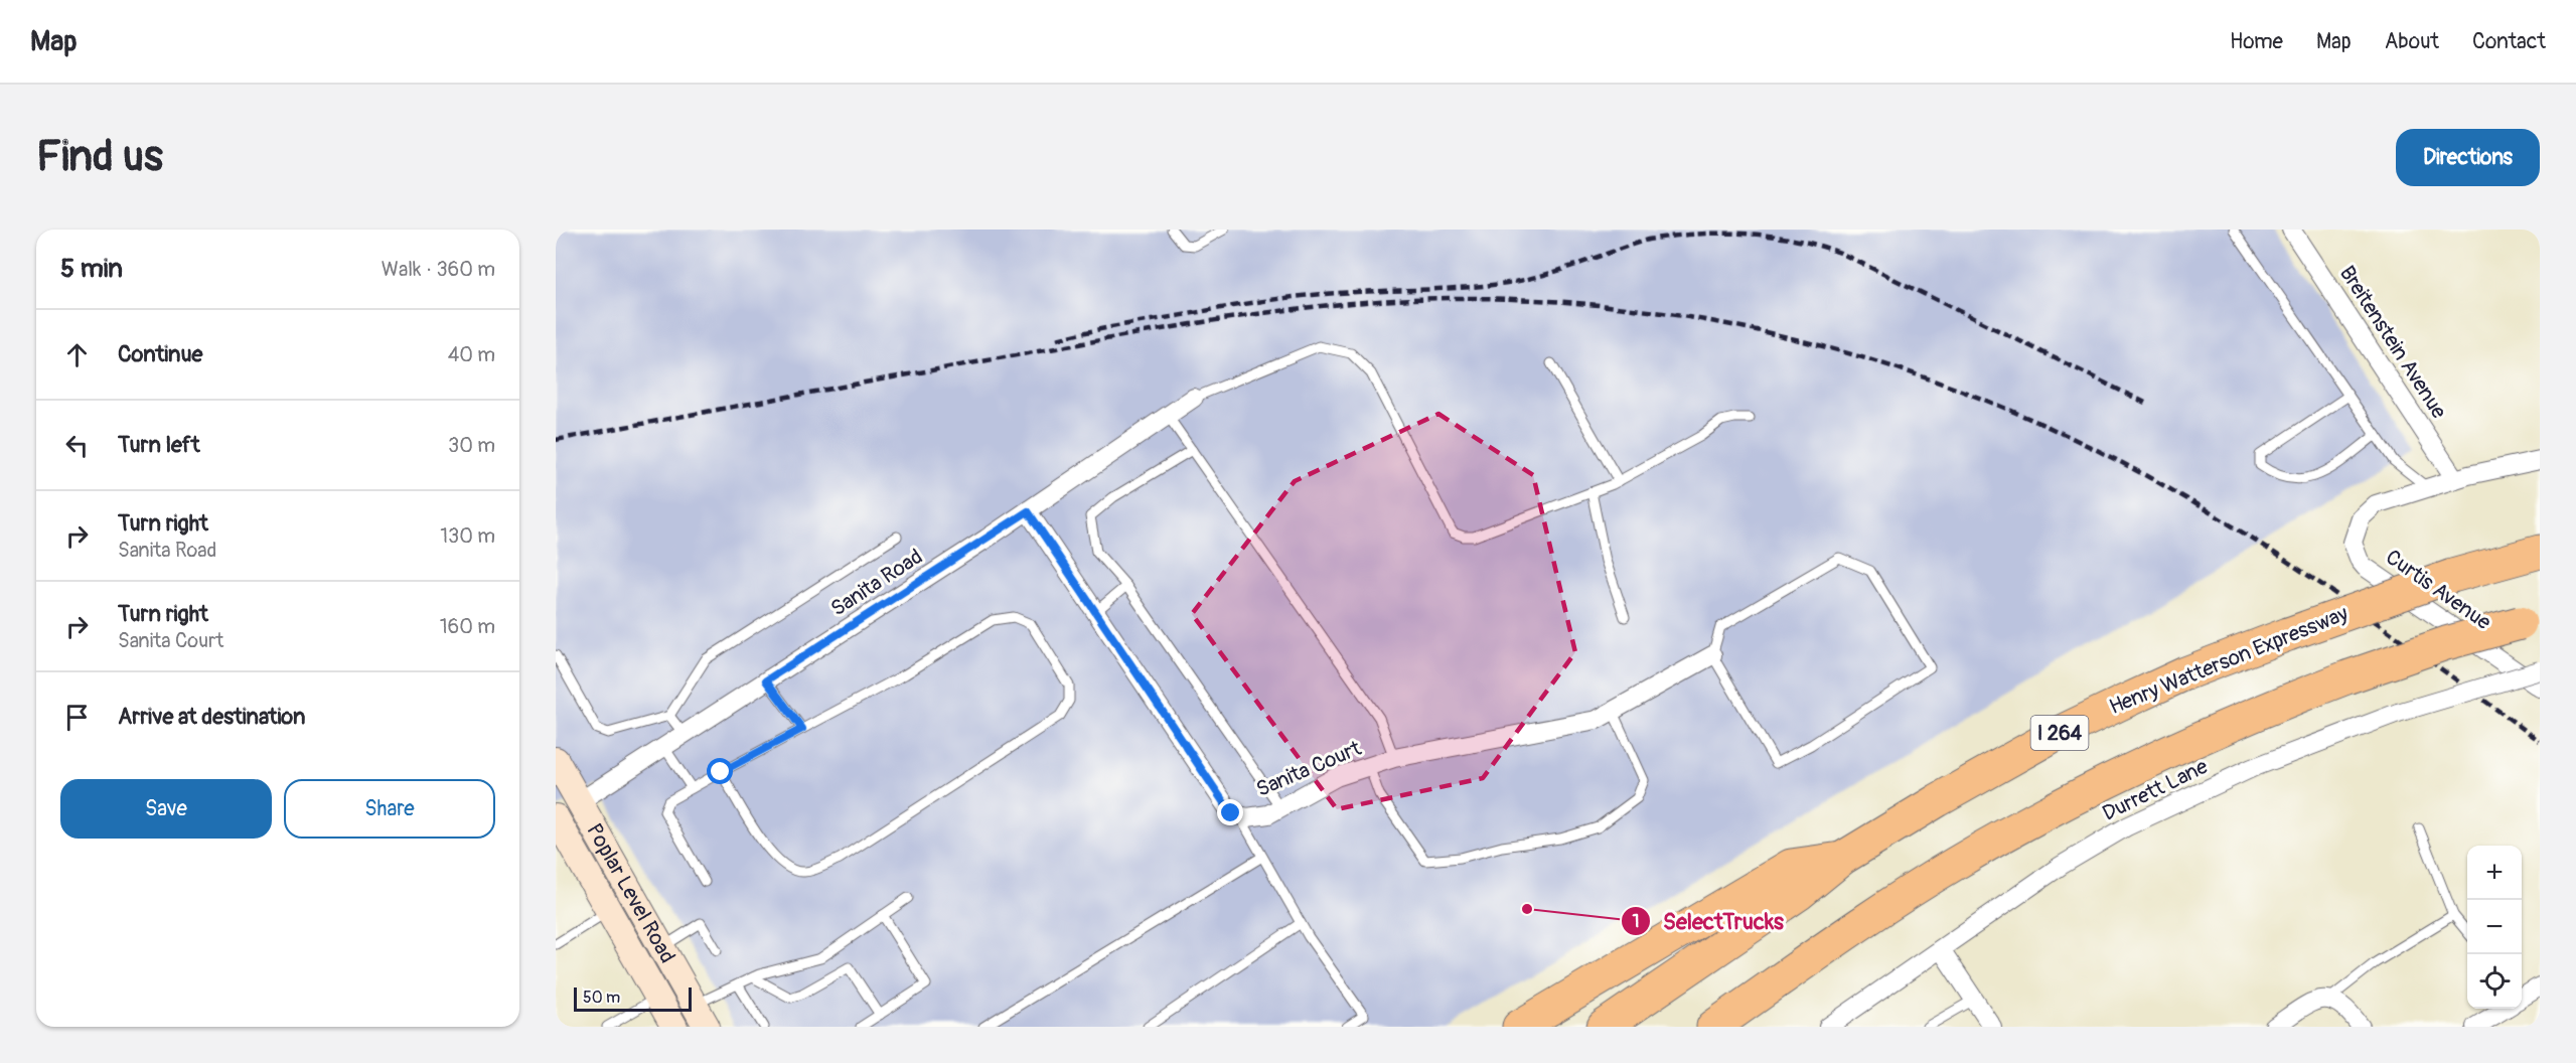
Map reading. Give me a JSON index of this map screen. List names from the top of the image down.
{
  "streets": {
    "highway": ["Henry Watterson Expressway", "I 264"],
    "main road": ["Poplar Level Road"],
    "street": [
      "Breitenstein Avenue",
      "Sanita Road",
      "Curtis Avenue",
      "Sanita Court",
      "Durrett Lane"
    ]
  },
  "crossings": [
    ["Sanita Road", "Sanita Court"],
    ["Sanita Road", "Poplar Level Road"]
  ],
  "places": ["SelectTrucks"],
  "scale_bar": "50 m",
  "page": {
    "header": "Map",
    "nav": [
      "Home",
      "Map",
      "About",
      "Contact"
    ],
    "buttons": [
      "Directions",
      ["Save", "Share"]
    ],
    "title": "Find us",
    "heading": ["5 min", "Walk · 360 m"],
    "list": [
      ["Continue", "40 m"],
      ["Turn left", "30 m"],
      ["Turn right", "Sanita Road", "130 m"],
      ["Turn right", "Sanita Court", "160 m"],
      "Arrive at destination"
    ],
    "map_buttons": ["+", "−"],
    "scale": "50 m"
  }
}
